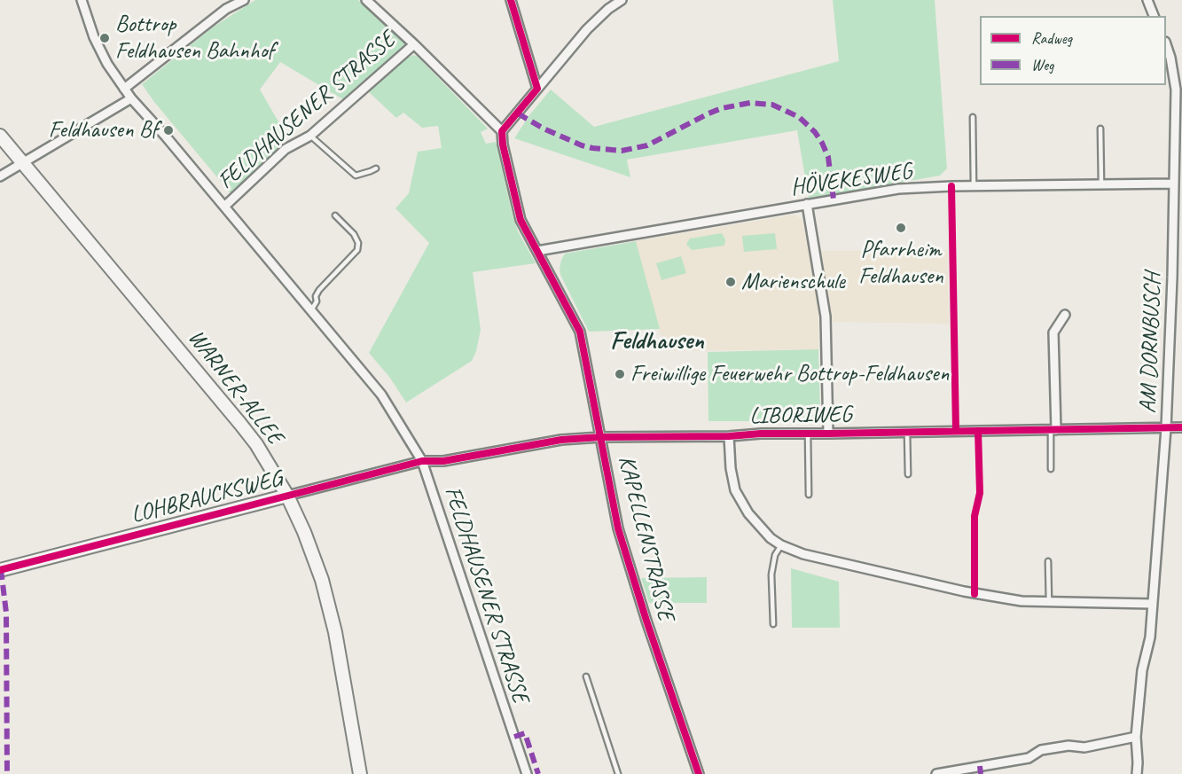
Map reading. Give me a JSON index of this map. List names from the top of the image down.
{
  "streets": {
    "street": [
      "FELDHAUSENER STRASSE",
      "HÖVEKESWEG",
      "AM DORNBUSCH",
      "WARNER-ALLEE",
      "LIBORIWEG",
      "LOHBRAUCKSWEG",
      "KAPELLENSTRASSE"
    ]
  },
  "crossings": [
    ["FELDHAUSENER STRASSE", "LIBORIWEG"],
    ["FELDHAUSENER STRASSE", "LOHBRAUCKSWEG"],
    ["HÖVEKESWEG", "AM DORNBUSCH"],
    ["HÖVEKESWEG", "KAPELLENSTRASSE"],
    ["AM DORNBUSCH", "LIBORIWEG"],
    ["WARNER-ALLEE", "LOHBRAUCKSWEG"],
    ["LIBORIWEG", "LOHBRAUCKSWEG"],
    ["LIBORIWEG", "KAPELLENSTRASSE"]
  ],
  "districts": ["Feldhausen"],
  "places": [
    "Bottrop Feldhausen Bahnhof",
    "Feldhausen Bf",
    "Pfarrheim Feldhausen",
    "Marienschule",
    "Freiwillige Feuerwehr Bottrop-Feldhausen"
  ],
  "legend": ["Radweg", "Weg"]
}
